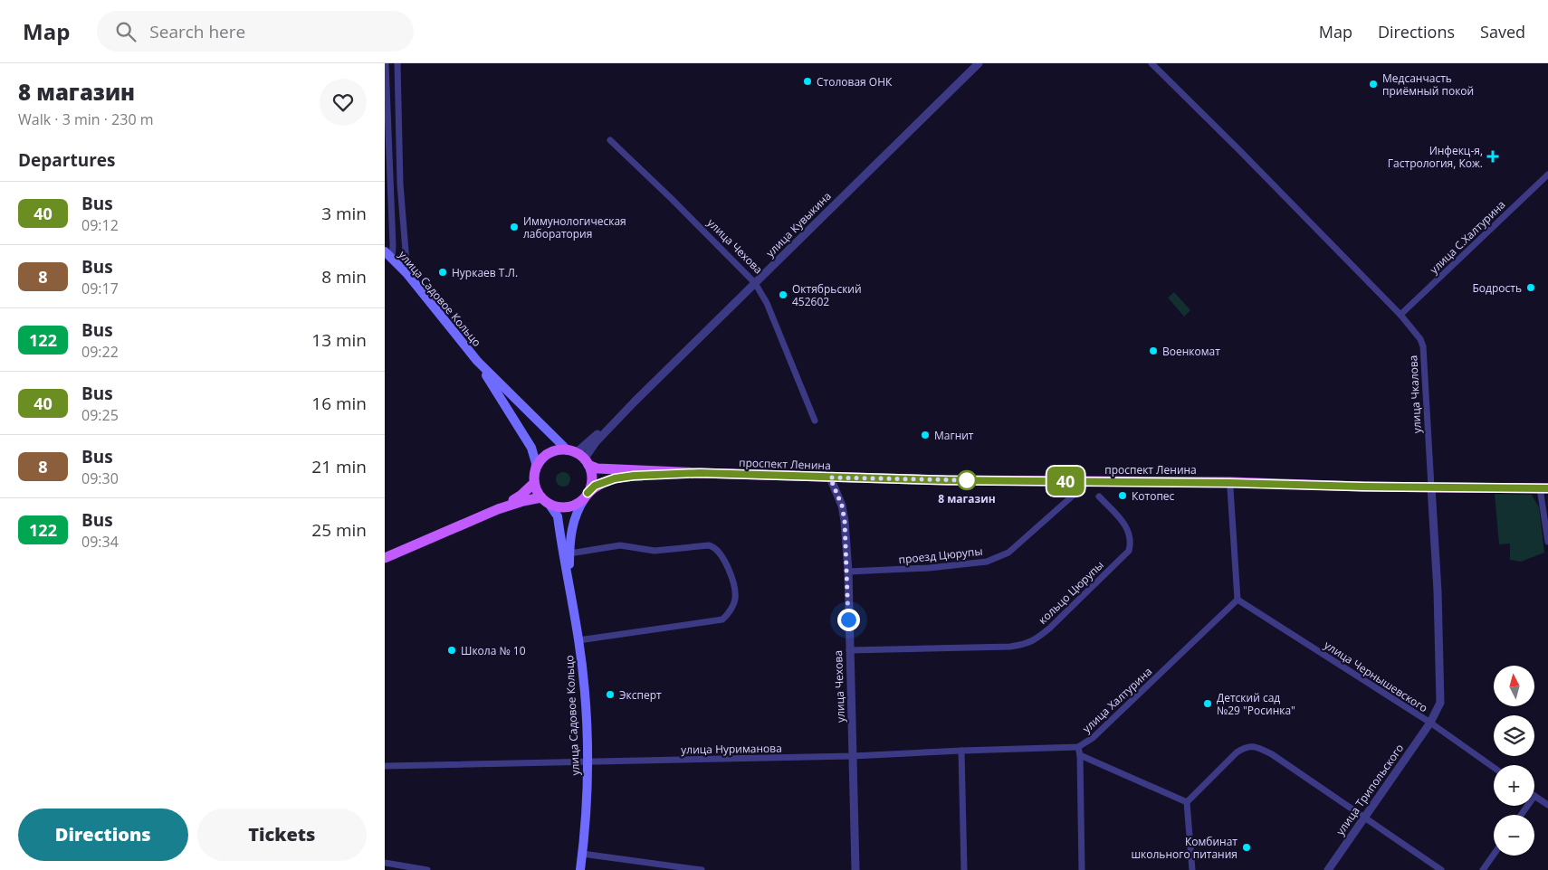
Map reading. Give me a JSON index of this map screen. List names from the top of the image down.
{
  "streets": {
    "main road": ["улица Садовое Кольцо", "проспект Ленина"],
    "street": [
      "улица Кувыкина",
      "улица С.Халтурина",
      "улица Чехова",
      "улица Чкалова",
      "проезд Цюрупы",
      "кольцо Цюрупы",
      "улица Чернышевского",
      "улица Халтурина",
      "улица Нуриманова",
      "улица Трипольского"
    ]
  },
  "crossings": [
    ["улица Кувыкина", "улица Чехова"],
    ["улица Кувыкина", "улица Садовое Кольцо"],
    ["улица Кувыкина", "проспект Ленина"],
    ["улица С.Халтурина", "улица Чкалова"],
    ["улица Чехова", "проспект Ленина"],
    ["улица Чехова", "проезд Цюрупы"],
    ["улица Чехова", "кольцо Цюрупы"],
    ["улица Чехова", "улица Нуриманова"],
    ["улица Садовое Кольцо", "проспект Ленина"],
    ["улица Садовое Кольцо", "улица Нуриманова"],
    ["улица Чкалова", "проспект Ленина"],
    ["улица Чкалова", "улица Чернышевского"],
    ["улица Чкалова", "улица Трипольского"],
    ["проспект Ленина", "проезд Цюрупы"],
    ["улица Чернышевского", "улица Халтурина"],
    ["улица Чернышевского", "улица Трипольского"],
    ["улица Халтурина", "улица Нуриманова"]
  ],
  "places": {
    "other": [
      "Столовая ОНК",
      "Медсанчасть приёмный покой",
      "Иммунологическая лаборатория",
      "Нуркаев Т.Л.",
      "Бодрость",
      "Октябрьский 452602",
      "Военкомат",
      "Магнит",
      "8 магазин",
      "Котопес",
      "Школа № 10",
      "Эксперт",
      "Детский сад №29 \"Росинка\"",
      "Комбинат школьного питания"
    ],
    "health": ["Инфекц-я, Гастрология, Кож."]
  },
  "lines": ["bus line 40"],
  "north": "top",
  "page": {
    "header": "Map",
    "search": "Search here",
    "nav": ["Map", "Directions", "Saved"],
    "heading": [
      ["8 магазин", "Walk · 3 min · 230 m"],
      "Departures"
    ],
    "on_map": "40",
    "list": [
      {
        "mark": "40",
        "name": "Bus",
        "note": "09:12",
        "value": "3 min"
      },
      {
        "mark": "8",
        "name": "Bus",
        "note": "09:17",
        "value": "8 min"
      },
      {
        "mark": "122",
        "name": "Bus",
        "note": "09:22",
        "value": "13 min"
      },
      {
        "mark": "40",
        "name": "Bus",
        "note": "09:25",
        "value": "16 min"
      },
      {
        "mark": "8",
        "name": "Bus",
        "note": "09:30",
        "value": "21 min"
      },
      {
        "mark": "122",
        "name": "Bus",
        "note": "09:34",
        "value": "25 min"
      }
    ],
    "map_buttons": ["+", "−"],
    "buttons": ["Directions", "Tickets"]
  }
}
